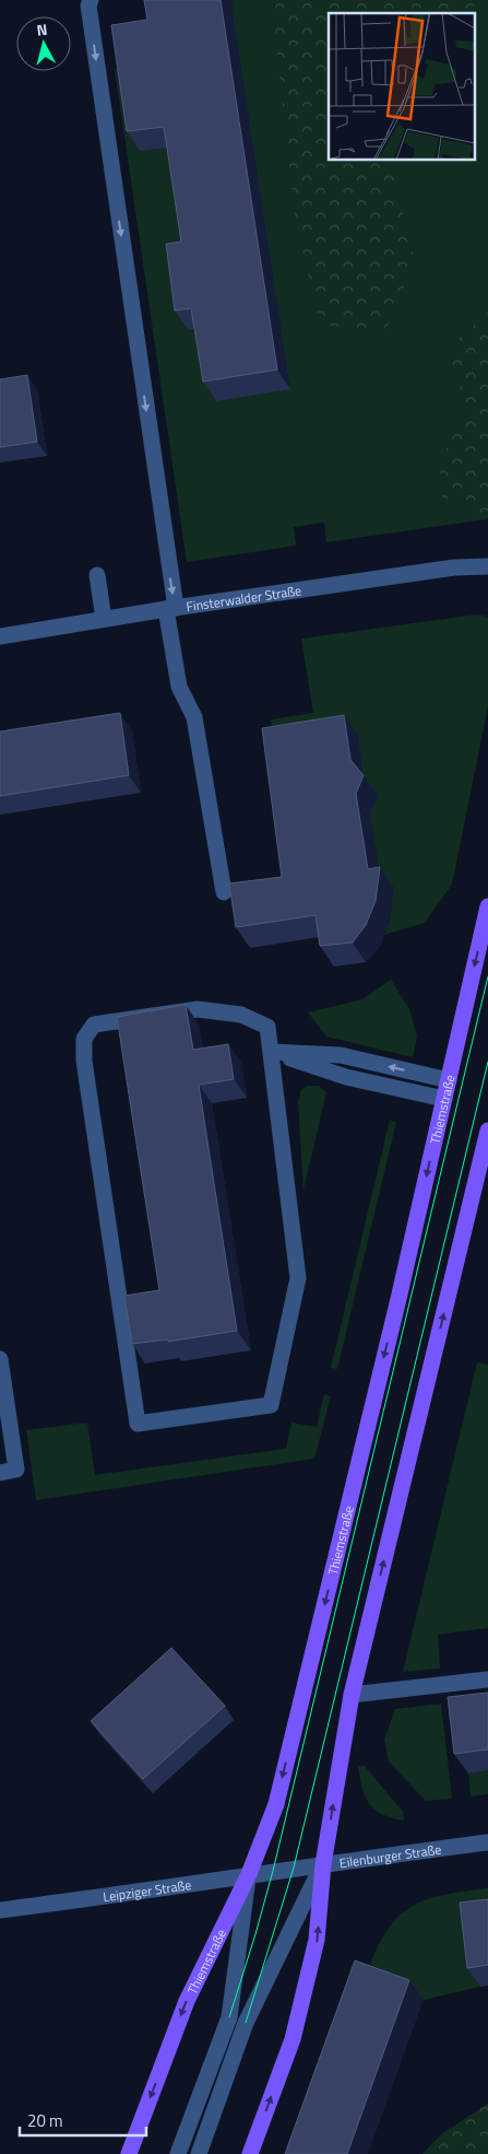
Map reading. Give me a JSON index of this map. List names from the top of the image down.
{
  "streets": {
    "main road": ["Thiemstraße"],
    "street": ["Finsterwalder Straße", "Eilenburger Straße", "Leipziger Straße"]
  },
  "crossings": [
    ["Thiemstraße", "Leipziger Straße"],
    ["Eilenburger Straße", "Leipziger Straße"]
  ],
  "scale_bar": "20 m",
  "north": "top"
}
